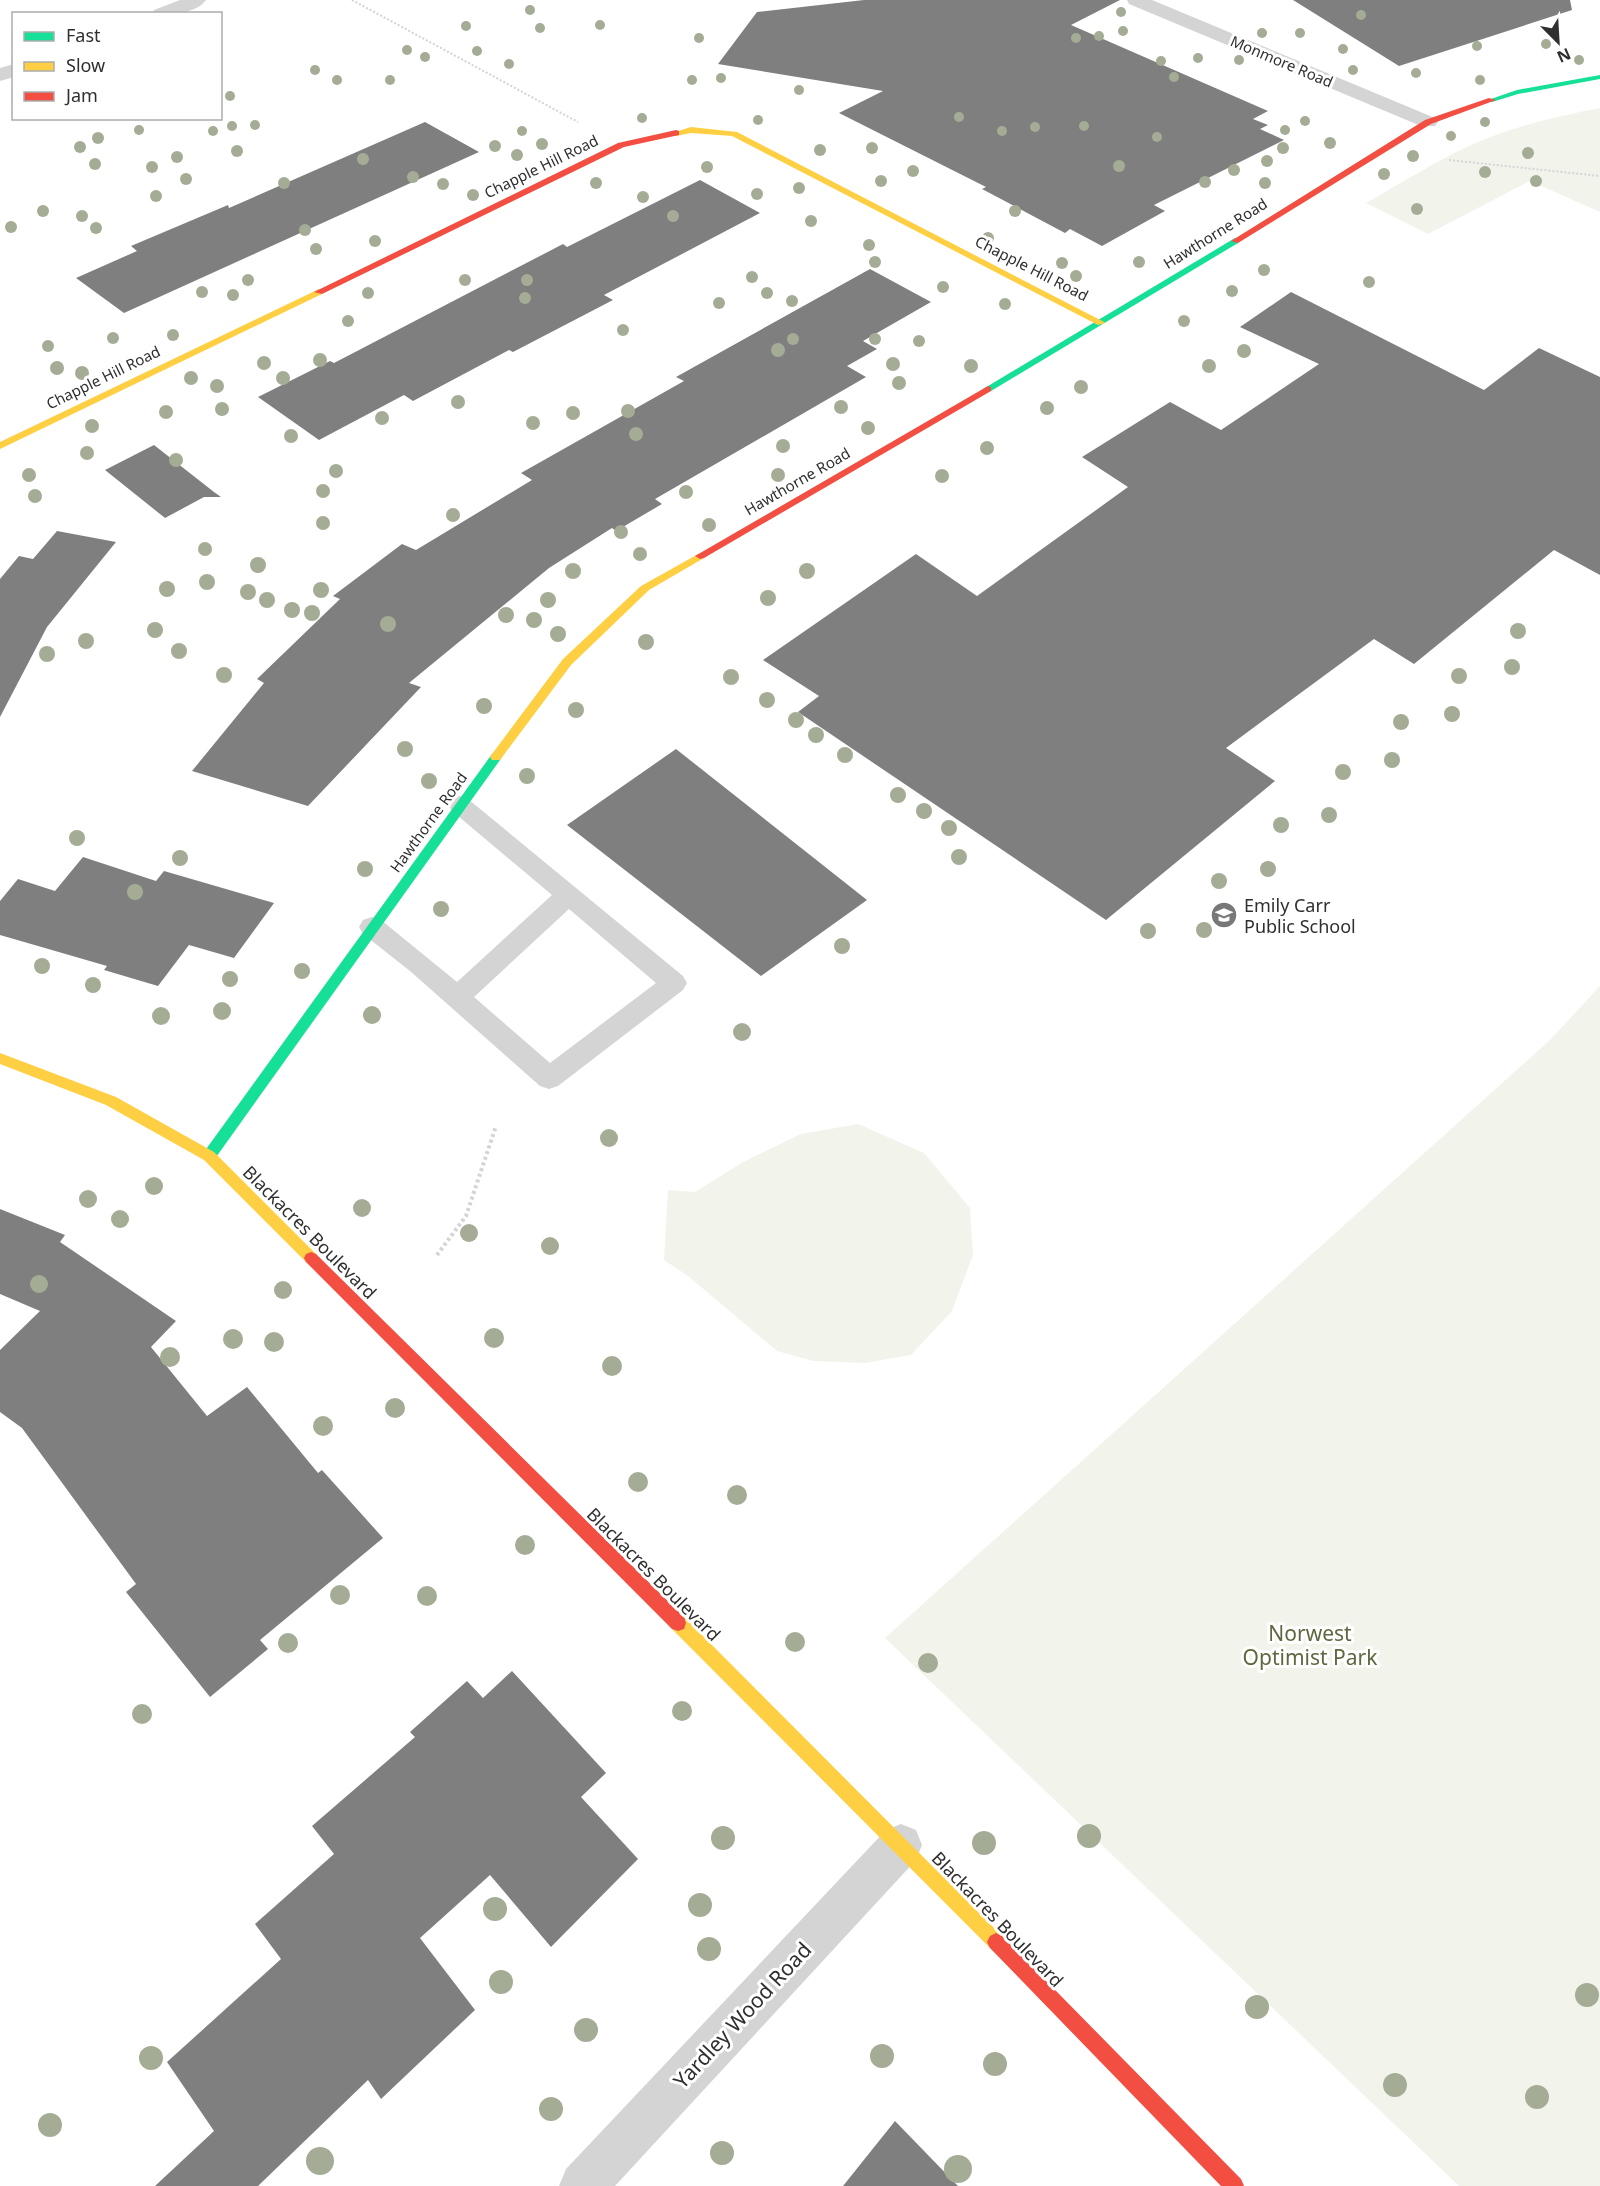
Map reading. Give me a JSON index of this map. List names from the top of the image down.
{
  "streets": {
    "street": [
      "Monmore Road",
      "Chapple Hill Road",
      "Hawthorne Road",
      "Blackacres Boulevard",
      "Yardley Wood Road"
    ]
  },
  "crossings": [
    ["Monmore Road", "Hawthorne Road"],
    ["Chapple Hill Road", "Hawthorne Road"],
    ["Hawthorne Road", "Blackacres Boulevard"],
    ["Blackacres Boulevard", "Yardley Wood Road"]
  ],
  "parks": ["Norwest Optimist Park"],
  "places": {
    "school or university": ["Emily Carr Public School"]
  },
  "legend": ["Fast", "Slow", "Jam"],
  "north": "bottom right"
}
